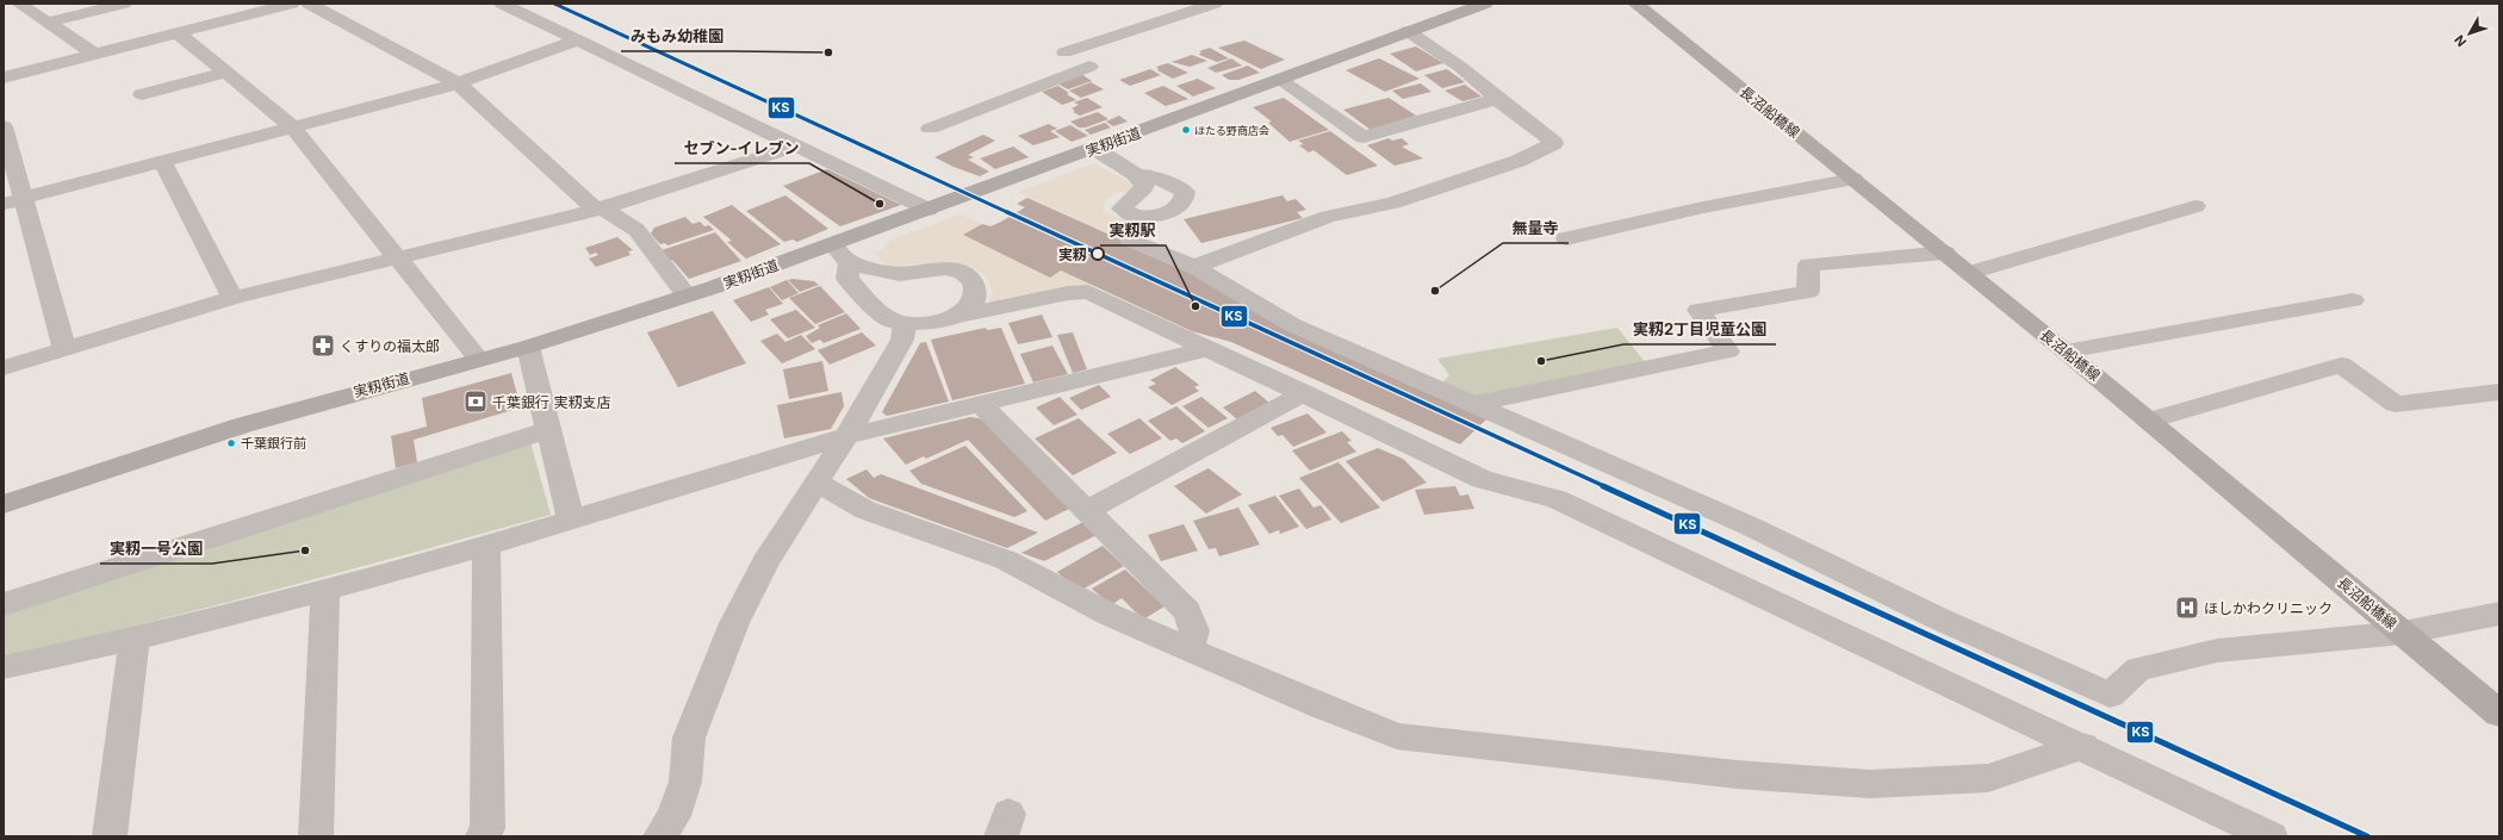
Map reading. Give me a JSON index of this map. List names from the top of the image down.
{
  "streets": {
    "main road": ["長沼船橋線", "実籾街道"]
  },
  "places": {
    "other": [
      "みもみ幼稚園",
      "ほたる野商店会",
      "セブン-イレブン",
      "実籾",
      "無量寺",
      "実籾駅",
      "実籾2丁目児童公園",
      "千葉銀行前",
      "実籾一号公園"
    ],
    "pharmacy": ["くすりの福太郎"],
    "bank": ["千葉銀行 実籾支店"],
    "hospital": ["ほしかわクリニック"]
  },
  "lines": ["transit line KS"],
  "north": "bottom left"
}
